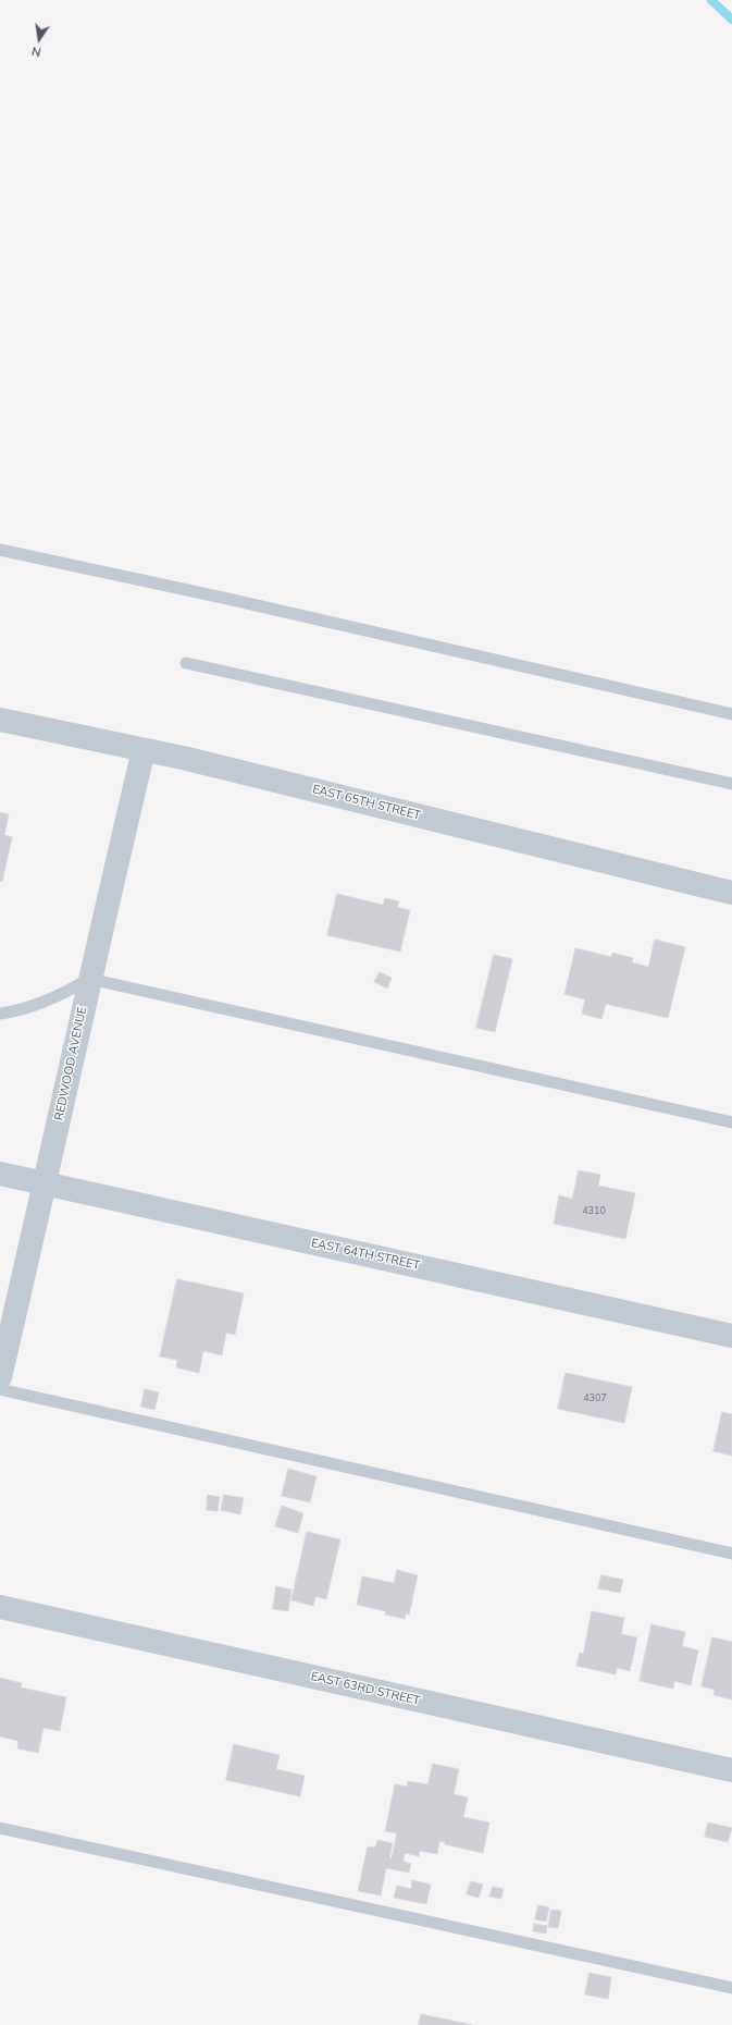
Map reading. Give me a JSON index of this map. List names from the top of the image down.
{
  "streets": {
    "street": [
      "EAST 65TH STREET",
      "REDWOOD AVENUE",
      "EAST 64TH STREET",
      "EAST 63RD STREET"
    ]
  },
  "crossings": [
    ["EAST 65TH STREET", "REDWOOD AVENUE"],
    ["REDWOOD AVENUE", "EAST 64TH STREET"]
  ],
  "house_numbers": ["4310", "4307"],
  "north": "bottom"
}
